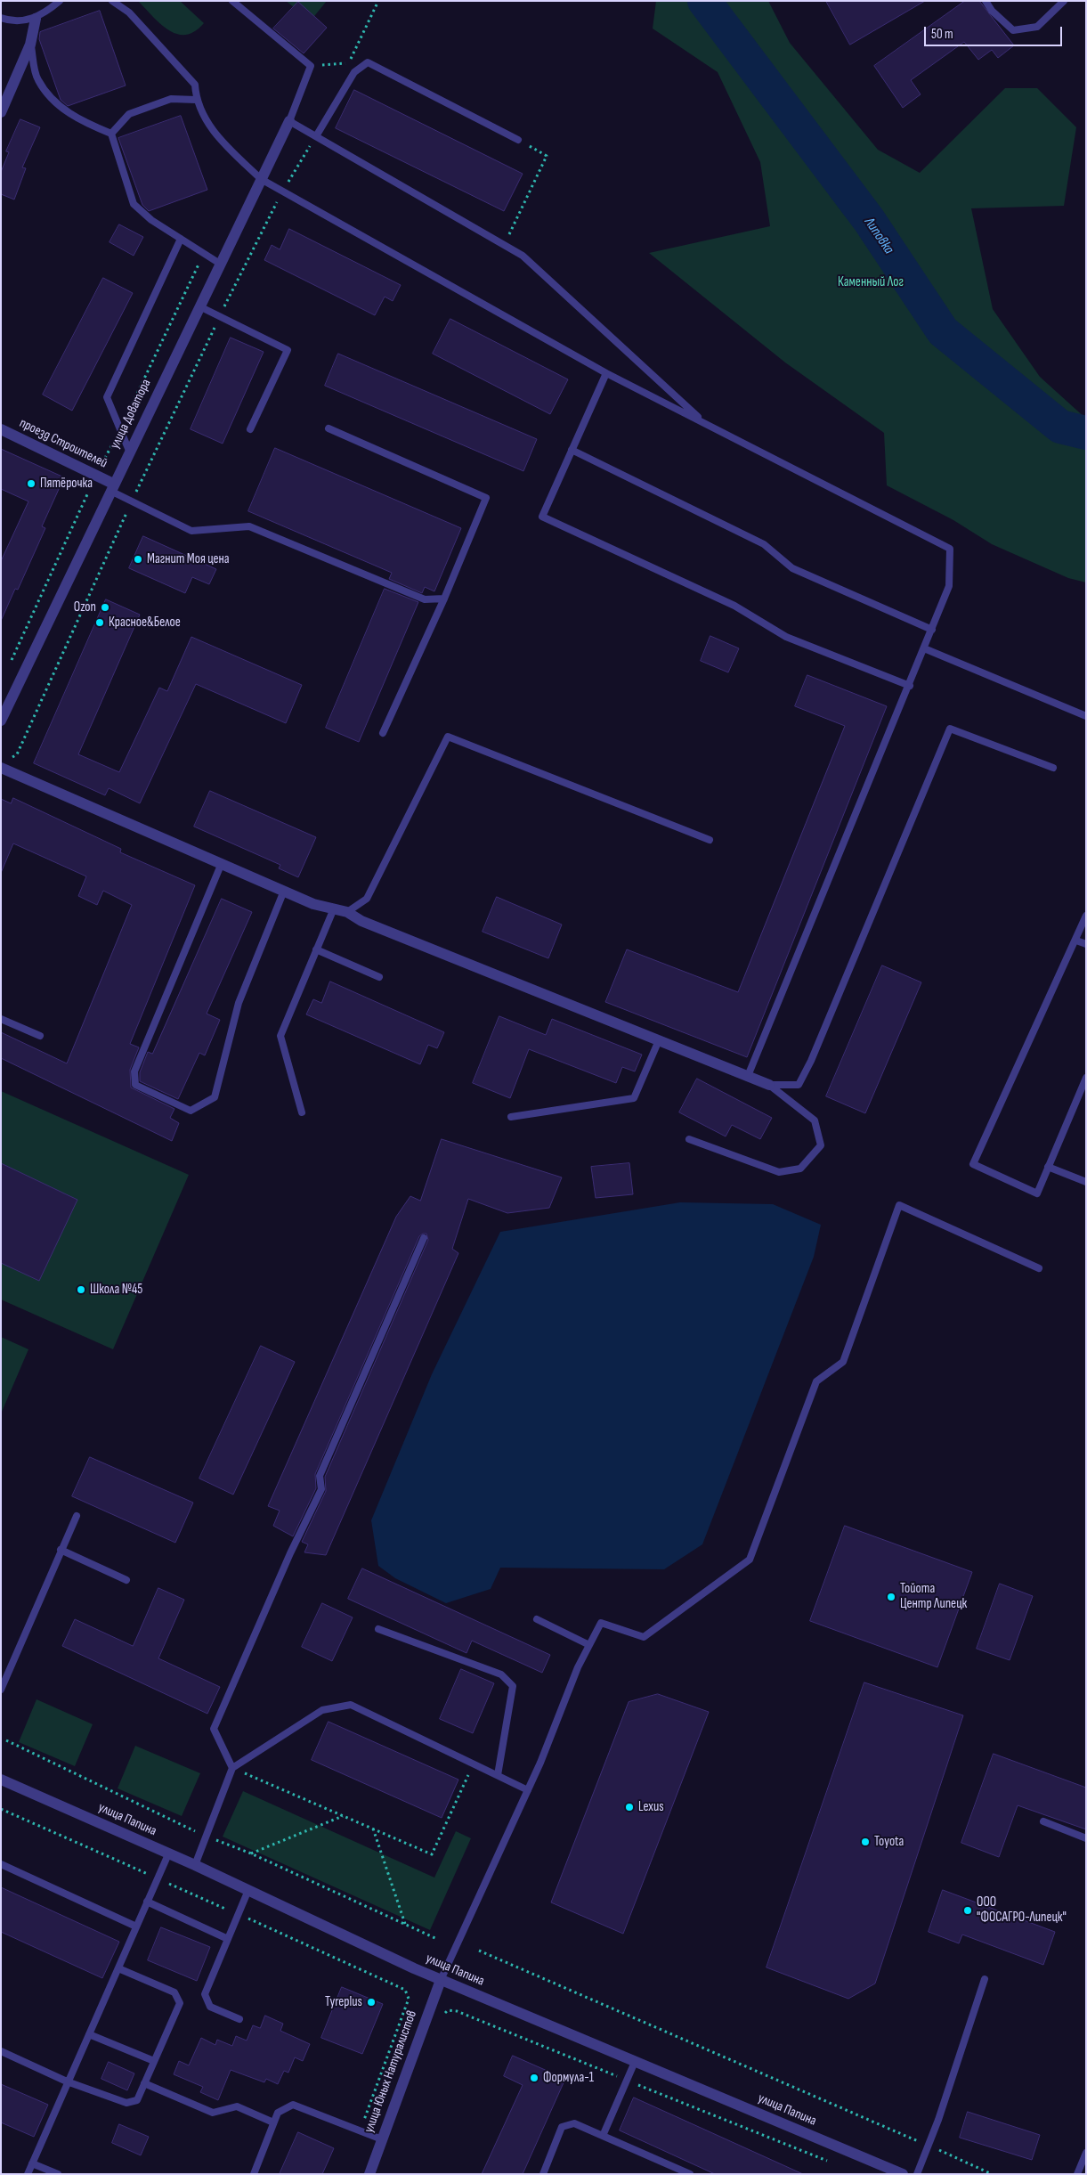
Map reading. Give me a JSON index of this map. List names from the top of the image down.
{
  "streets": {
    "street": [
      "улица Доватора",
      "проезд Строителей",
      "улица Папина",
      "улица Юных Натуралистов"
    ]
  },
  "crossings": [
    ["улица Доватора", "проезд Строителей"],
    ["улица Папина", "улица Юных Натуралистов"]
  ],
  "water": ["Липовка"],
  "parks": ["Каменный Лог"],
  "places": [
    "Пятёрочка",
    "Магнит Моя цена",
    "Ozon",
    "Красное&Белое",
    "Школа №45",
    "Тойота Центр Липецк",
    "Lexus",
    "Toyota",
    "ООО \"ФОСАГРО-Липецк\"",
    "Tyreplus",
    "Формула-1"
  ],
  "scale_bar": "50 m"
}
